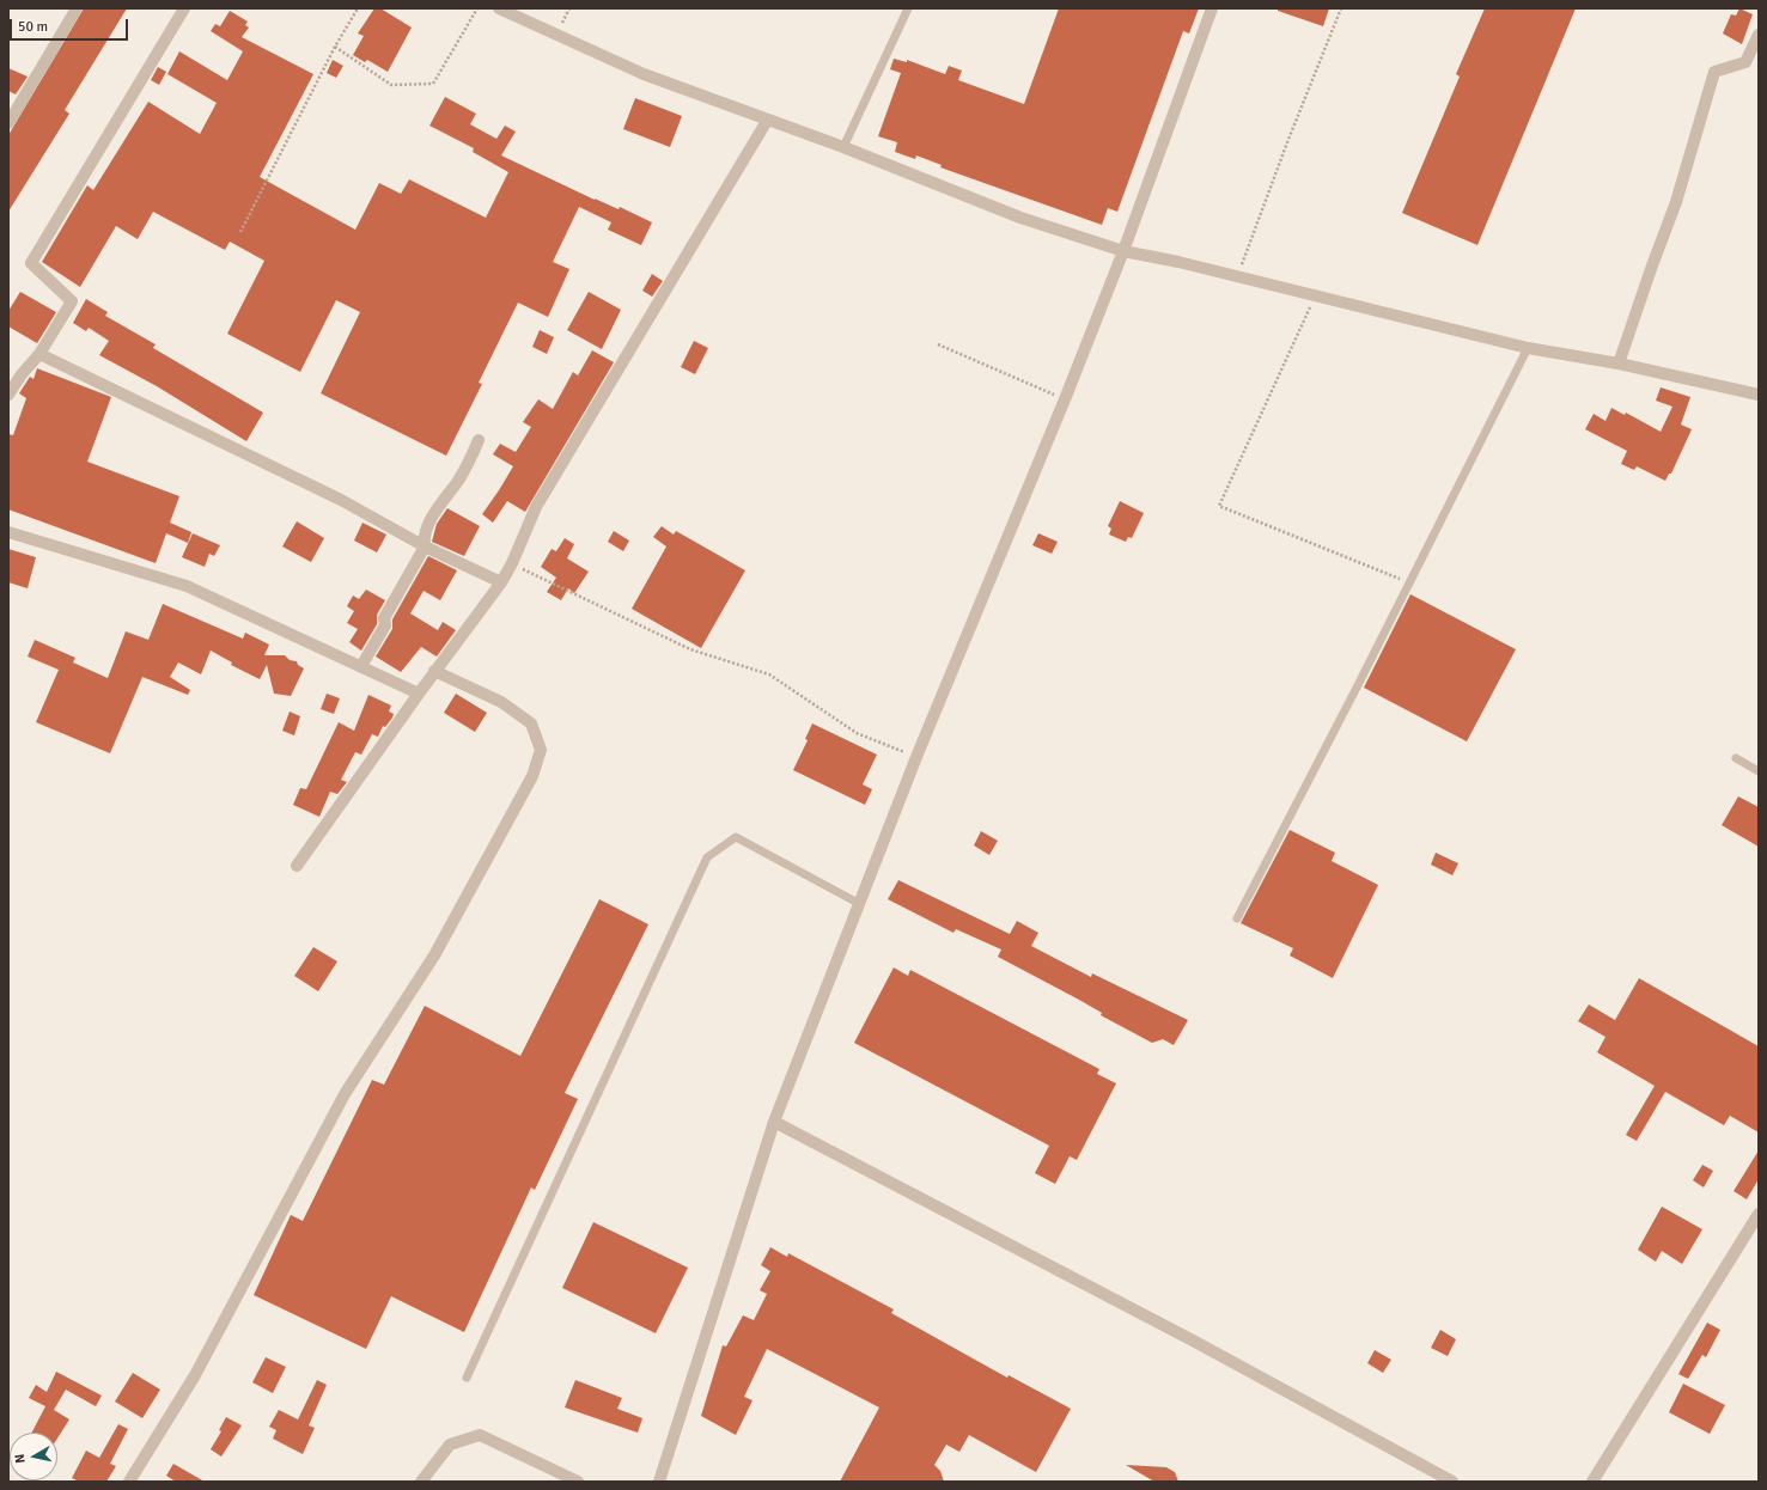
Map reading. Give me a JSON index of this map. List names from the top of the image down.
{
  "scale_bar": "50 m",
  "north": "left"
}
